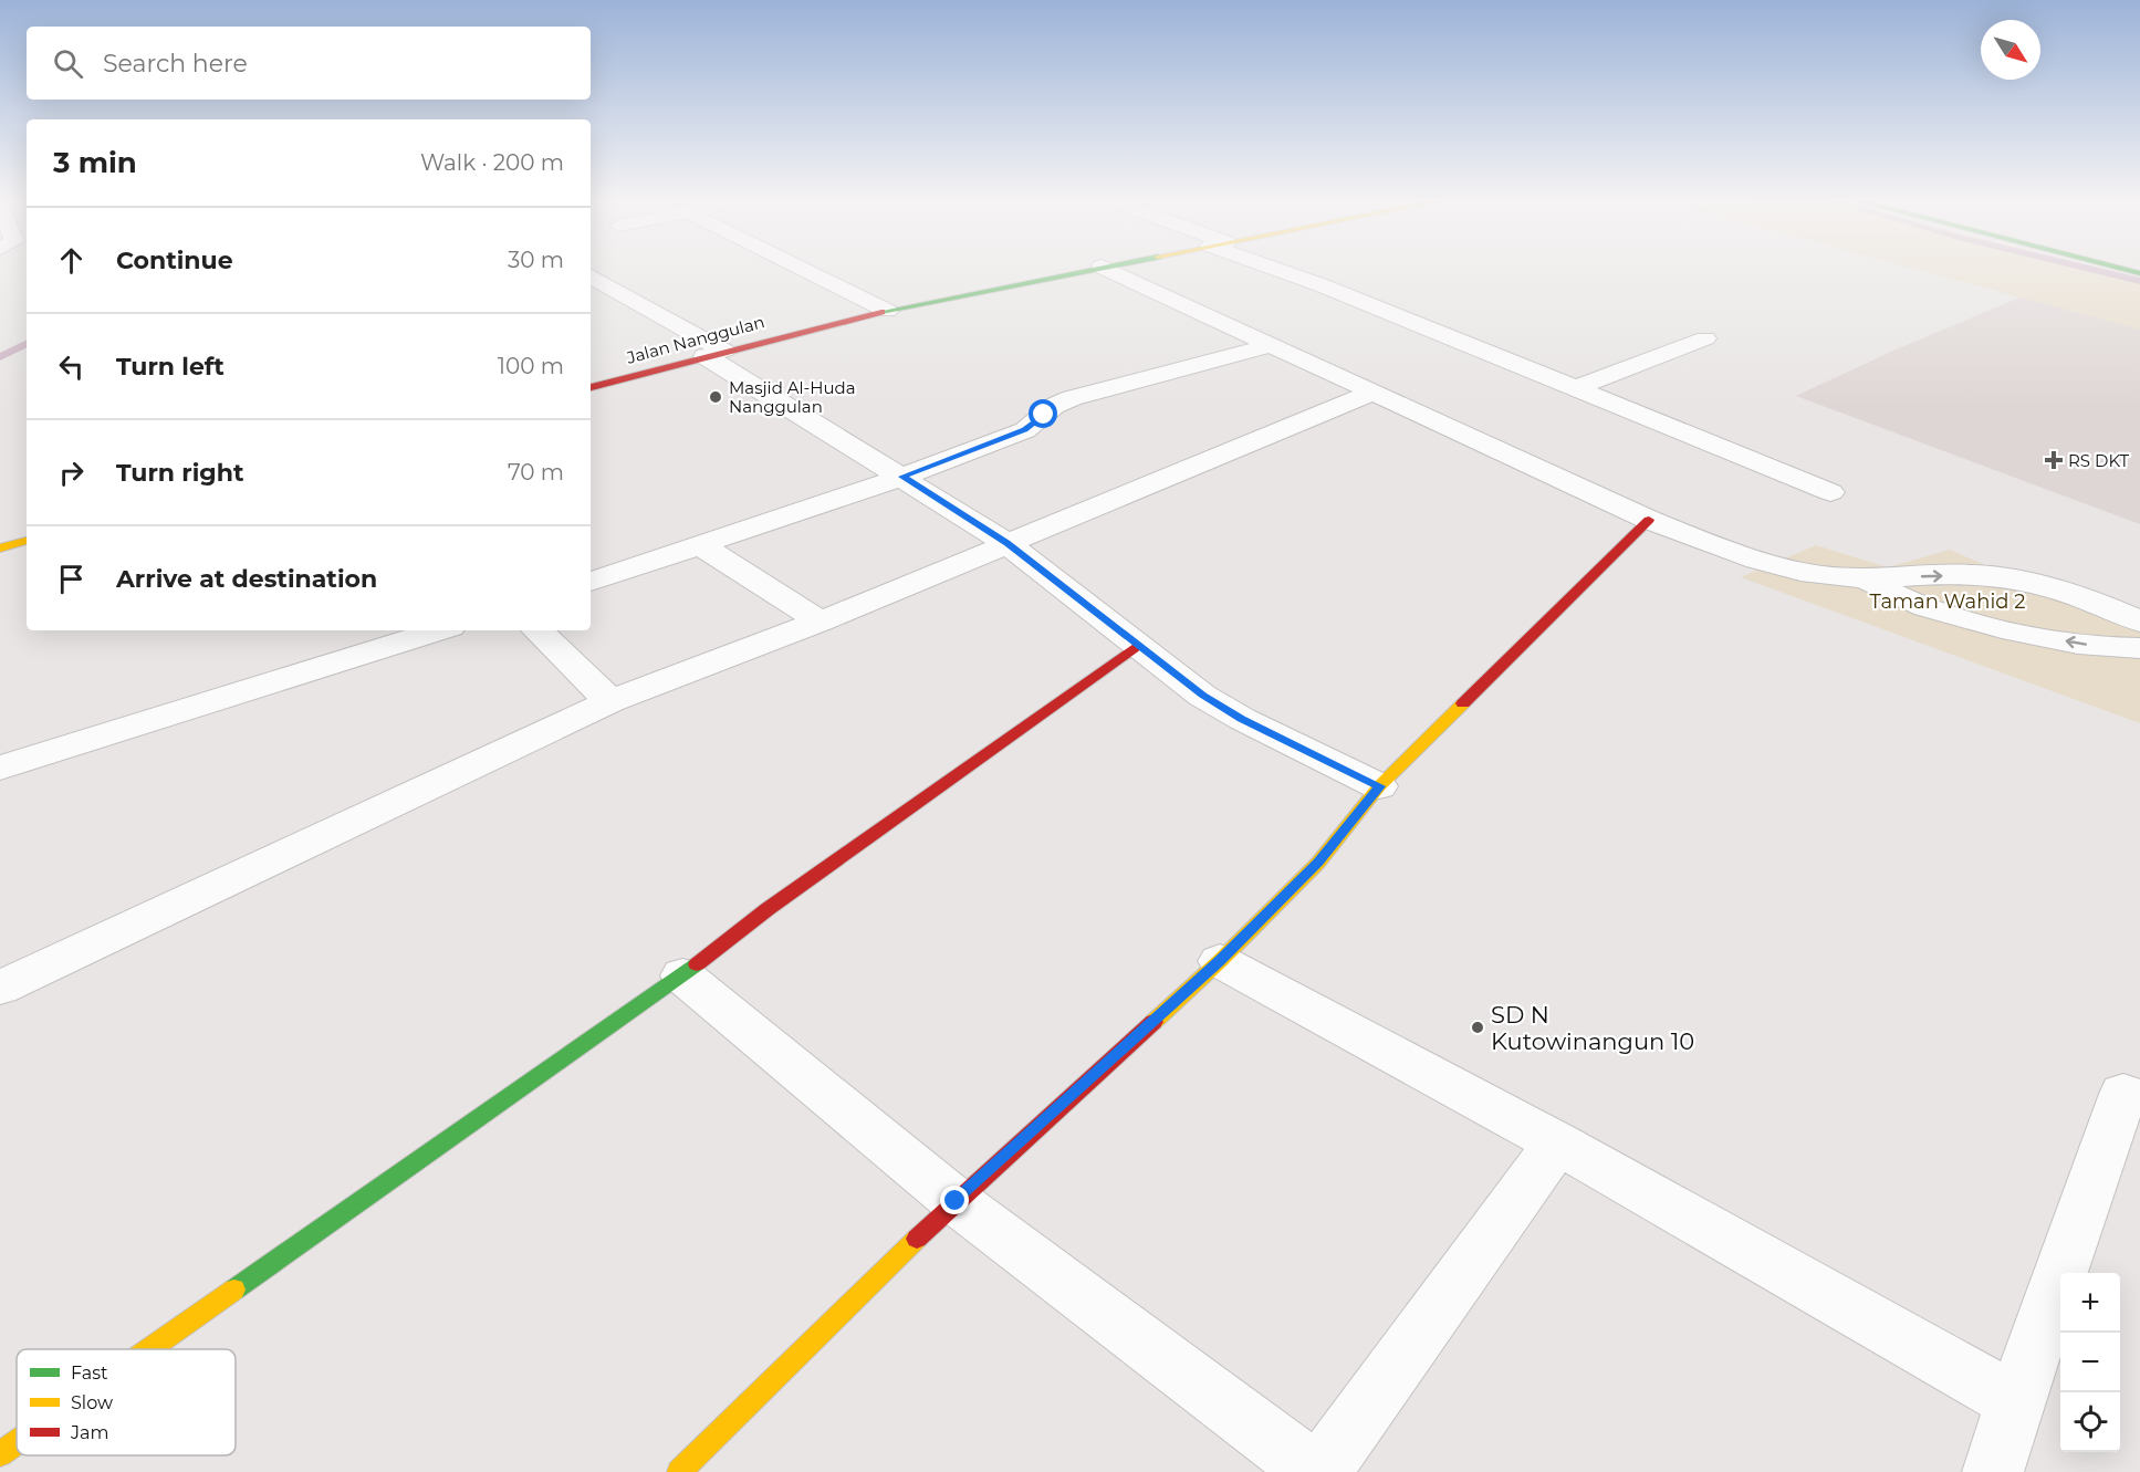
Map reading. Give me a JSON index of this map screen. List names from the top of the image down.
{
  "streets": {
    "street": ["Jalan Nanggulan"]
  },
  "parks": ["Taman Wahid 2"],
  "places": {
    "other": ["Masjid Al-Huda Nanggulan", "SD N Kutowinangun 10"],
    "health": ["RS DKT"]
  },
  "legend": ["Fast", "Slow", "Jam"],
  "north": "bottom right",
  "page": {
    "search": "Search here",
    "heading": ["3 min", "Walk · 200 m"],
    "list": [
      ["Continue", "30 m"],
      ["Turn left", "100 m"],
      ["Turn right", "70 m"],
      "Arrive at destination"
    ],
    "map_buttons": ["+", "−"]
  }
}
